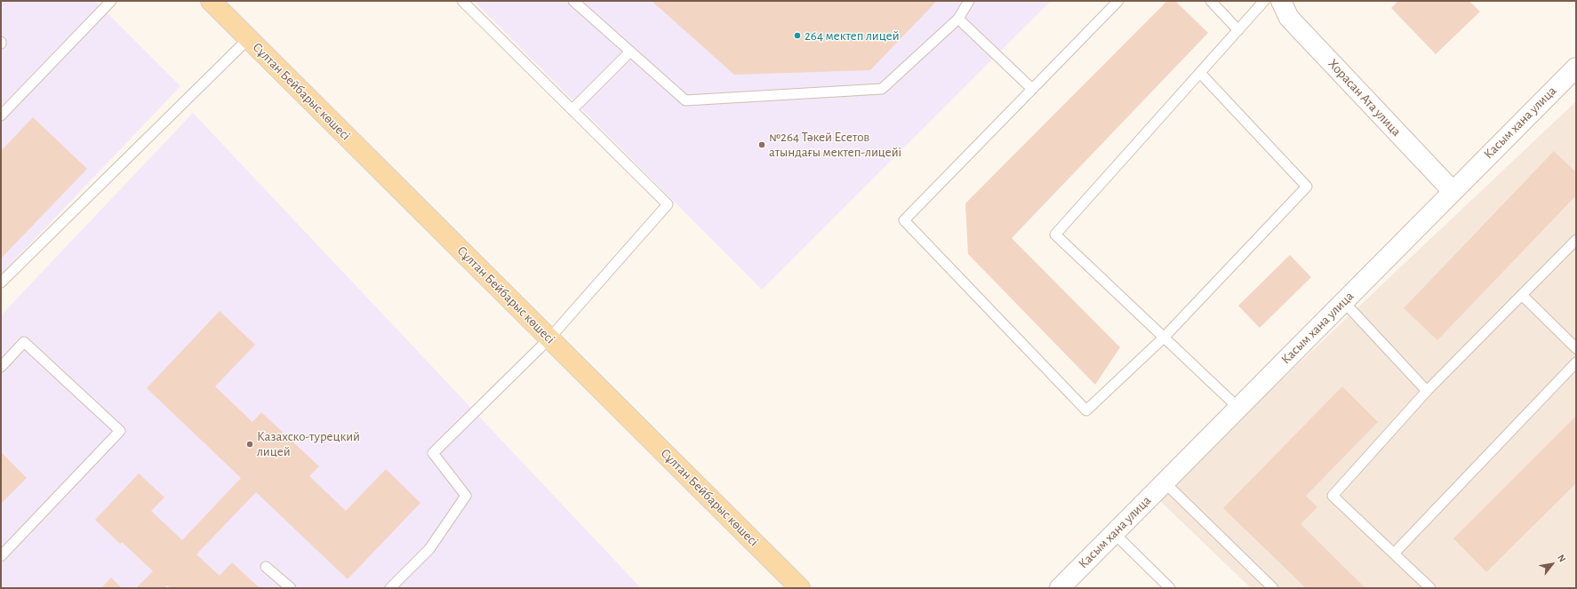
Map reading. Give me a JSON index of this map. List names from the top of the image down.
{
  "streets": {
    "main road": ["Сұлтан Бейбарыс көшесі"],
    "street": ["Хорасан Ата улица", "Касым хана улица"]
  },
  "crossings": [
    ["Хорасан Ата улица", "Касым хана улица"]
  ],
  "places": ["264 мектеп лицей", "№264 Тәкей Есетов атындағы мектеп-лицейі", "Казахско-турецкий лицей"],
  "north": "top right"
}
